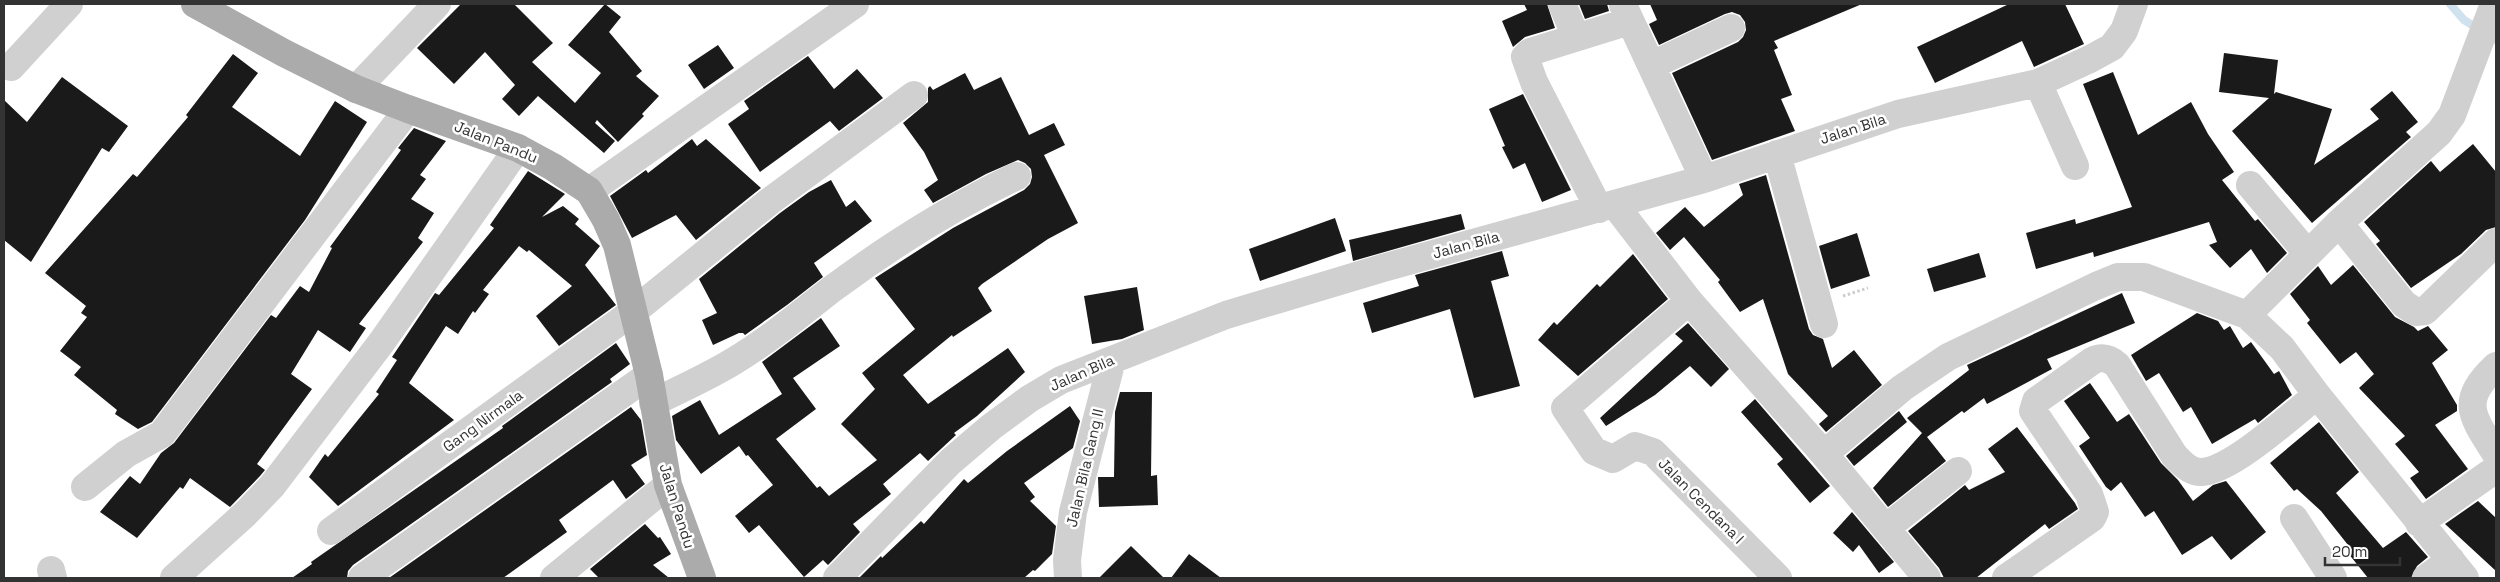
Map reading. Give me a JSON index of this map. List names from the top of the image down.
{
  "streets": {
    "main road": ["Jalan Pandu"],
    "street": [
      "Jalan Bila",
      "Gang Nirmala",
      "Jalan Bila Gang II",
      "Jalan Cendana I"
    ]
  },
  "crossings": [
    ["Jalan Bila", "Jalan Bila Gang II"],
    ["Jalan Pandu", "Gang Nirmala"]
  ],
  "scale_bar": "20 m"
}
